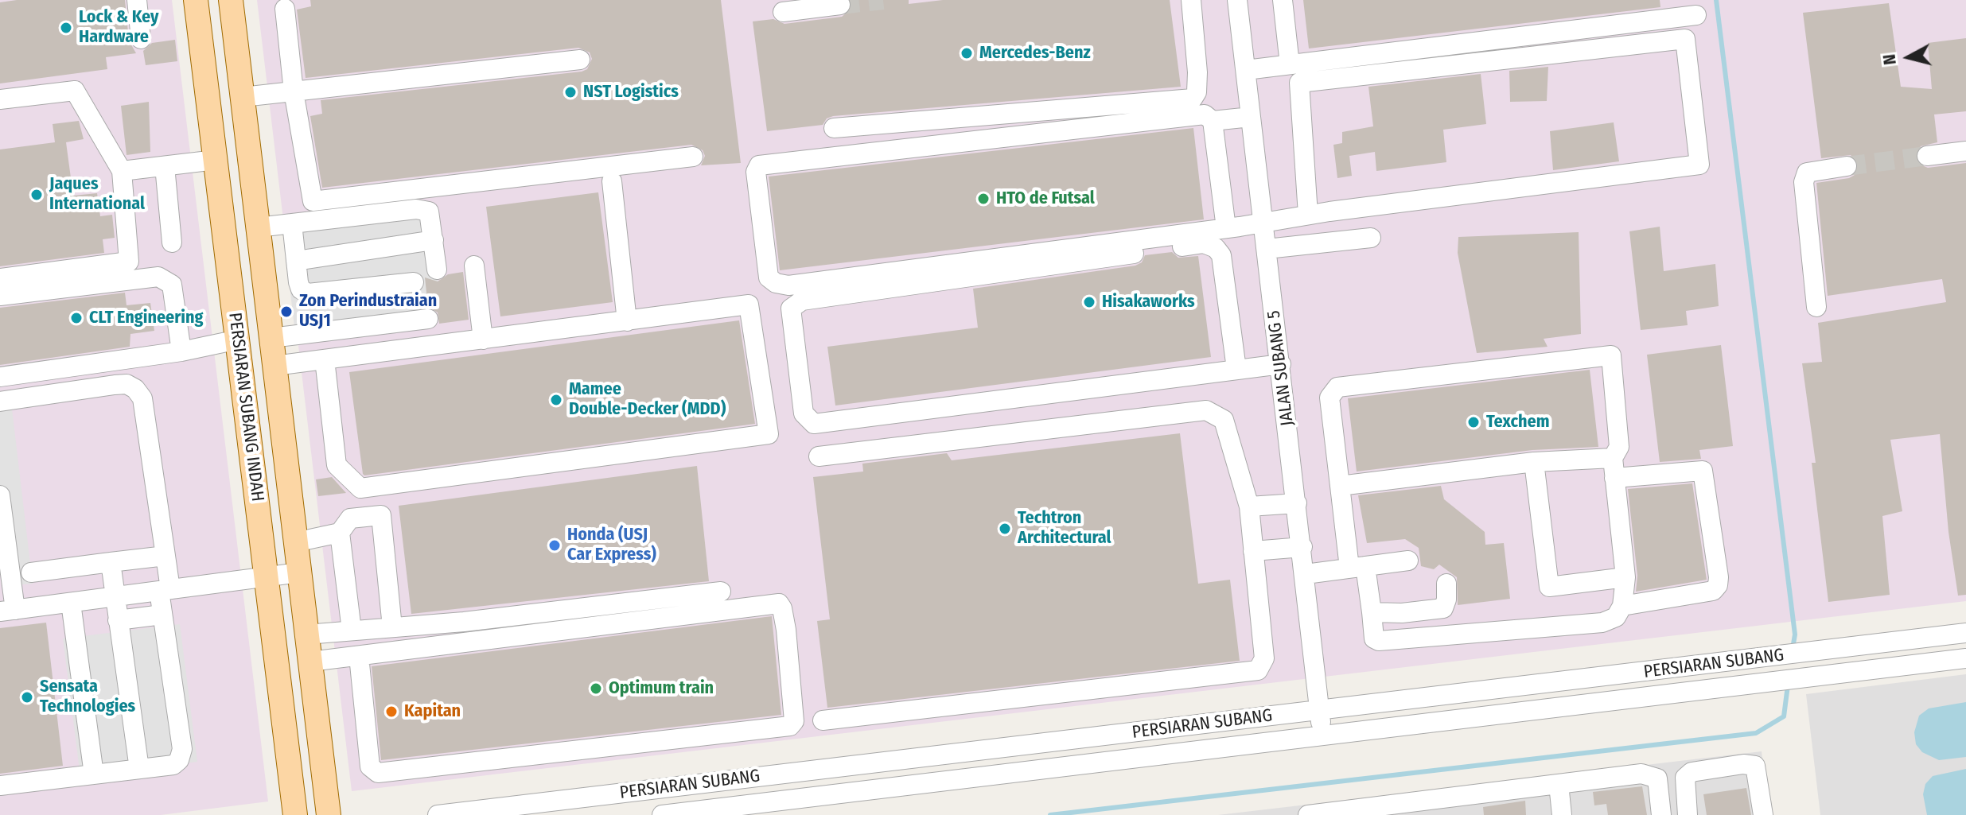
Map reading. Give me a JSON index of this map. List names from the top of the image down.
{
  "streets": {
    "main road": ["PERSIARAN SUBANG INDAH"],
    "street": ["JALAN SUBANG 5", "PERSIARAN SUBANG"]
  },
  "crossings": [
    ["JALAN SUBANG 5", "PERSIARAN SUBANG"]
  ],
  "places": [
    "Lock & Key Hardware",
    "Mercedes-Benz",
    "NST Logistics",
    "Jaques International",
    "HTO de Futsal",
    "Hisakaworks",
    "Zon Perindustraian USJ1",
    "CLT Engineering",
    "Mamee Double-Decker (MDD)",
    "Texchem",
    "Techtron Architectural",
    "Honda (USJ Car Express)",
    "Optimum train",
    "Sensata Technologies",
    "Kapitan"
  ],
  "north": "left"
}
